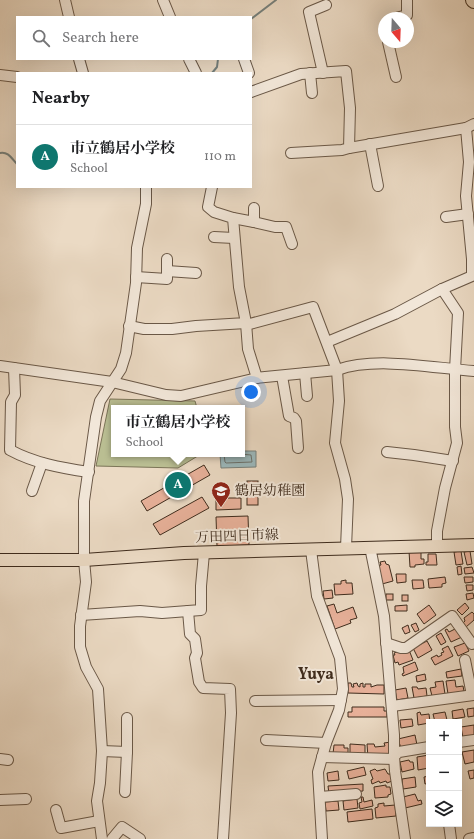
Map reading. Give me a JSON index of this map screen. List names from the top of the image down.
{
  "streets": {
    "main road": ["万田四日市線"]
  },
  "districts": ["Yuya"],
  "places": {
    "school or university": ["鶴居幼稚園"]
  },
  "north": "bottom",
  "page": {
    "search": "Search here",
    "heading": "Nearby",
    "list": [
      {
        "mark": "A",
        "name": "市立鶴居小学校",
        "note": "School",
        "value": "110 m"
      }
    ],
    "popup": ["市立鶴居小学校", "School"],
    "pins": "A",
    "map_buttons": ["+", "−"]
  }
}
